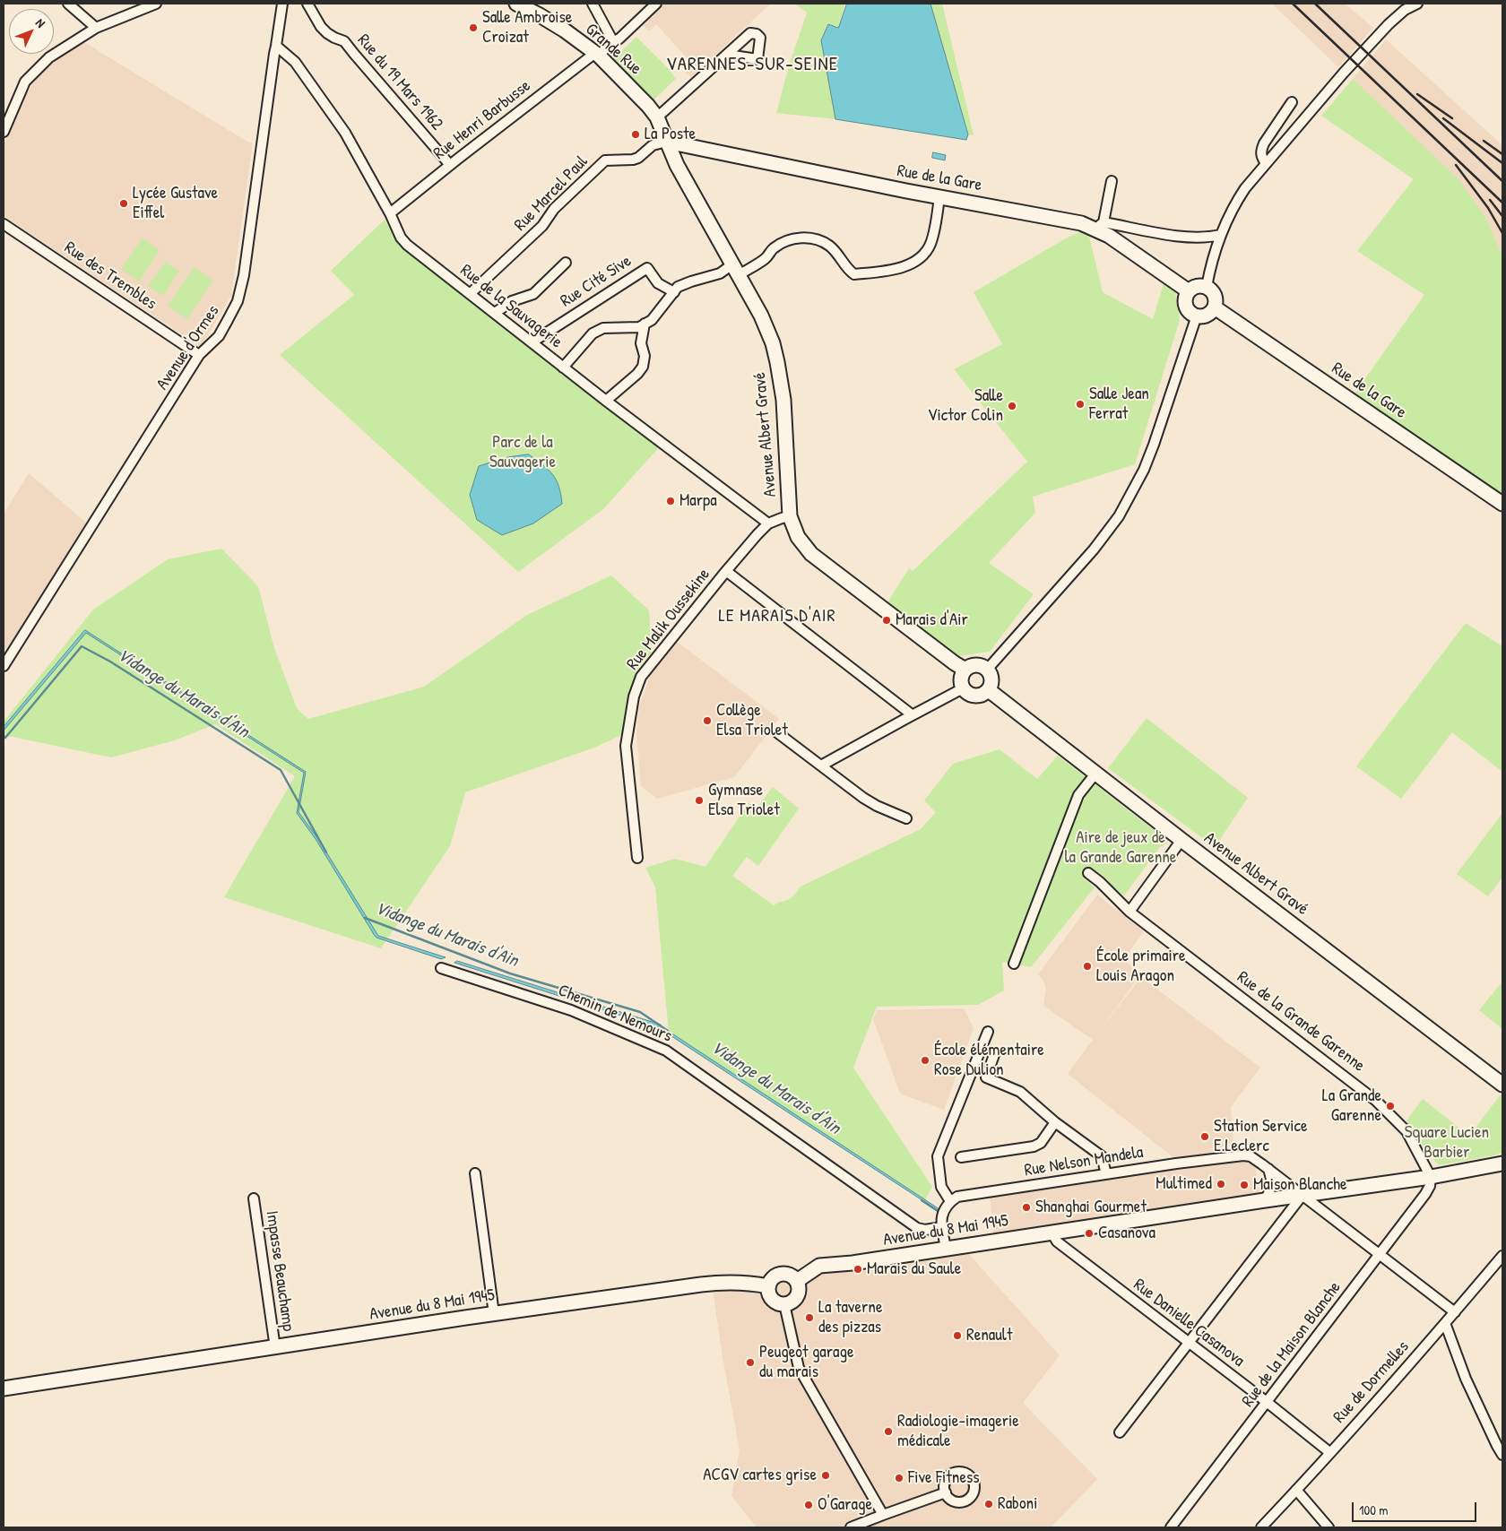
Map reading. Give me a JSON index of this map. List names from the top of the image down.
{
  "streets": {
    "main road": [
      "Grande Rue",
      "Rue de la Gare",
      "Avenue Albert Gravé",
      "Avenue du 8 Mai 1945"
    ],
    "street": [
      "Rue du 19 Mars 1962",
      "Rue Henri Barbusse",
      "Rue Marcel Paul",
      "Rue des Trembles",
      "Rue Cité Sive",
      "Rue de la Sauvagerie",
      "Avenue d'Ormes",
      "Rue Malik Oussekine",
      "Chemin de Nemours",
      "Rue de la Grande Garenne",
      "Rue Nelson Mandela",
      "Impasse Beauchamp",
      "Rue Danielle Casanova",
      "Rue de la Maison Blanche",
      "Rue de Dormelles"
    ]
  },
  "crossings": [
    ["Grande Rue", "Rue Henri Barbusse"],
    ["Grande Rue", "Rue de la Gare"],
    ["Grande Rue", "Rue Marcel Paul"],
    ["Grande Rue", "Avenue Albert Gravé"],
    ["Rue du 19 Mars 1962", "Rue Henri Barbusse"],
    ["Rue Henri Barbusse", "Rue de la Sauvagerie"],
    ["Rue de la Gare", "Rue Marcel Paul"],
    ["Rue de la Gare", "Avenue Albert Gravé"],
    ["Rue Marcel Paul", "Rue de la Sauvagerie"],
    ["Rue Marcel Paul", "Avenue Albert Gravé"],
    ["Rue des Trembles", "Avenue d'Ormes"],
    ["Rue Cité Sive", "Rue de la Sauvagerie"],
    ["Rue de la Sauvagerie", "Avenue d'Ormes"],
    ["Rue de la Sauvagerie", "Rue Malik Oussekine"],
    ["Rue de la Grande Garenne", "Avenue du 8 Mai 1945"],
    ["Rue de la Grande Garenne", "Rue de la Maison Blanche"],
    ["Rue Nelson Mandela", "Avenue du 8 Mai 1945"],
    ["Rue Nelson Mandela", "Rue de la Maison Blanche"],
    ["Rue Nelson Mandela", "Rue de Dormelles"],
    ["Avenue du 8 Mai 1945", "Impasse Beauchamp"],
    ["Avenue du 8 Mai 1945", "Rue Danielle Casanova"],
    ["Avenue du 8 Mai 1945", "Rue de la Maison Blanche"],
    ["Rue Danielle Casanova", "Rue de la Maison Blanche"],
    ["Rue Danielle Casanova", "Rue de Dormelles"]
  ],
  "districts": ["VARENNES-SUR-SEINE", "LE MARAIS D'AIR"],
  "water": ["Vidange du Marais d'Ain"],
  "parks": ["Parc de la Sauvagerie", "Aire de jeux de la Grande Garenne", "Square Lucien Barbier"],
  "places": [
    "Salle Ambroise Croizat",
    "La Poste",
    "Lycée Gustave Eiffel",
    "Salle Jean Ferrat",
    "Salle Victor Colin",
    "Marpa",
    "Marais d'Air",
    "Collège Elsa Triolet",
    "Gymnase Elsa Triolet",
    "École primaire Louis Aragon",
    "École élémentaire Rose Dulion",
    "La Grande Garenne",
    "Station Service E.Leclerc",
    "Multimed",
    "Maison Blanche",
    "Shanghai Gourmet",
    "Casanova",
    "Marais du Saule",
    "La taverne des pizzas",
    "Renault",
    "Peugeot garage du marais",
    "Radiologie-imagerie médicale",
    "ACGV cartes grise",
    "Five Fitness",
    "Raboni",
    "O'Garage"
  ],
  "scale_bar": "100 m",
  "north": "top right"
}
